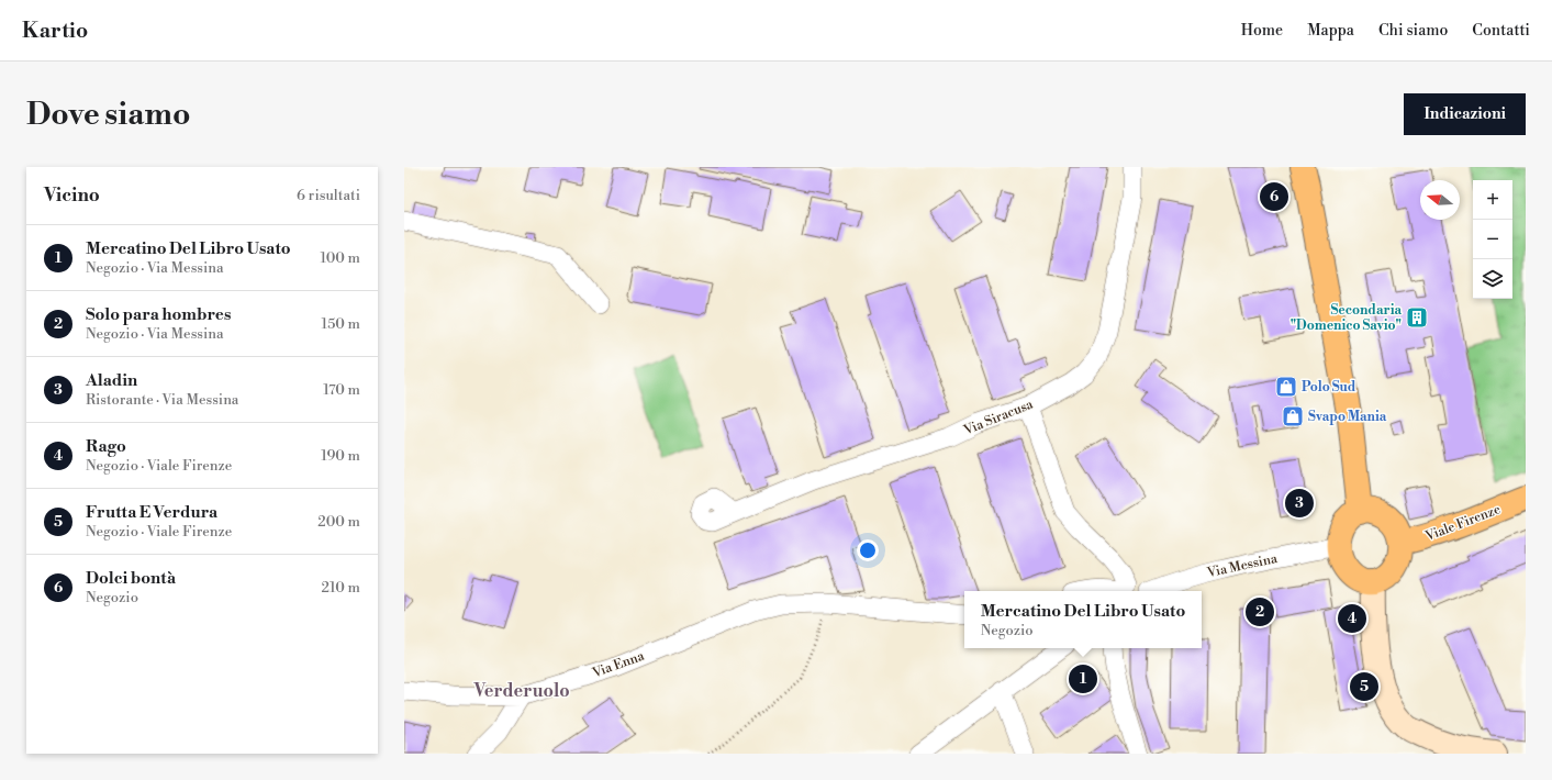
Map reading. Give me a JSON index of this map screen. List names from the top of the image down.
{
  "streets": {
    "main road": ["Viale Firenze"],
    "street": ["Via Siracusa", "Via Messina", "Via Enna"]
  },
  "crossings": [
    ["Viale Firenze", "Via Messina"]
  ],
  "districts": ["Verderuolo"],
  "places": {
    "building": ["Secondaria \"Domenico Savio\""],
    "shop": ["Polo Sud", "Svapo Mania"]
  },
  "north": "left",
  "page": {
    "header": "Kartio",
    "nav": [
      "Home",
      "Mappa",
      "Chi siamo",
      "Contatti"
    ],
    "buttons": "Indicazioni",
    "title": "Dove siamo",
    "heading": ["Vicino", "6 risultati"],
    "map_buttons": ["+", "−"],
    "pins": [
      "6",
      "3",
      "2",
      "4",
      "1",
      "5"
    ],
    "list": [
      {
        "mark": "1",
        "name": "Mercatino Del Libro Usato",
        "note": "Negozio · Via Messina",
        "value": "100 m"
      },
      {
        "mark": "2",
        "name": "Solo para hombres",
        "note": "Negozio · Via Messina",
        "value": "150 m"
      },
      {
        "mark": "3",
        "name": "Aladin",
        "note": "Ristorante · Via Messina",
        "value": "170 m"
      },
      {
        "mark": "4",
        "name": "Rago",
        "note": "Negozio · Viale Firenze",
        "value": "190 m"
      },
      {
        "mark": "5",
        "name": "Frutta E Verdura",
        "note": "Negozio · Viale Firenze",
        "value": "200 m"
      },
      {
        "mark": "6",
        "name": "Dolci bontà",
        "note": "Negozio",
        "value": "210 m"
      }
    ],
    "popup": ["Mercatino Del Libro Usato", "Negozio"]
  }
}
